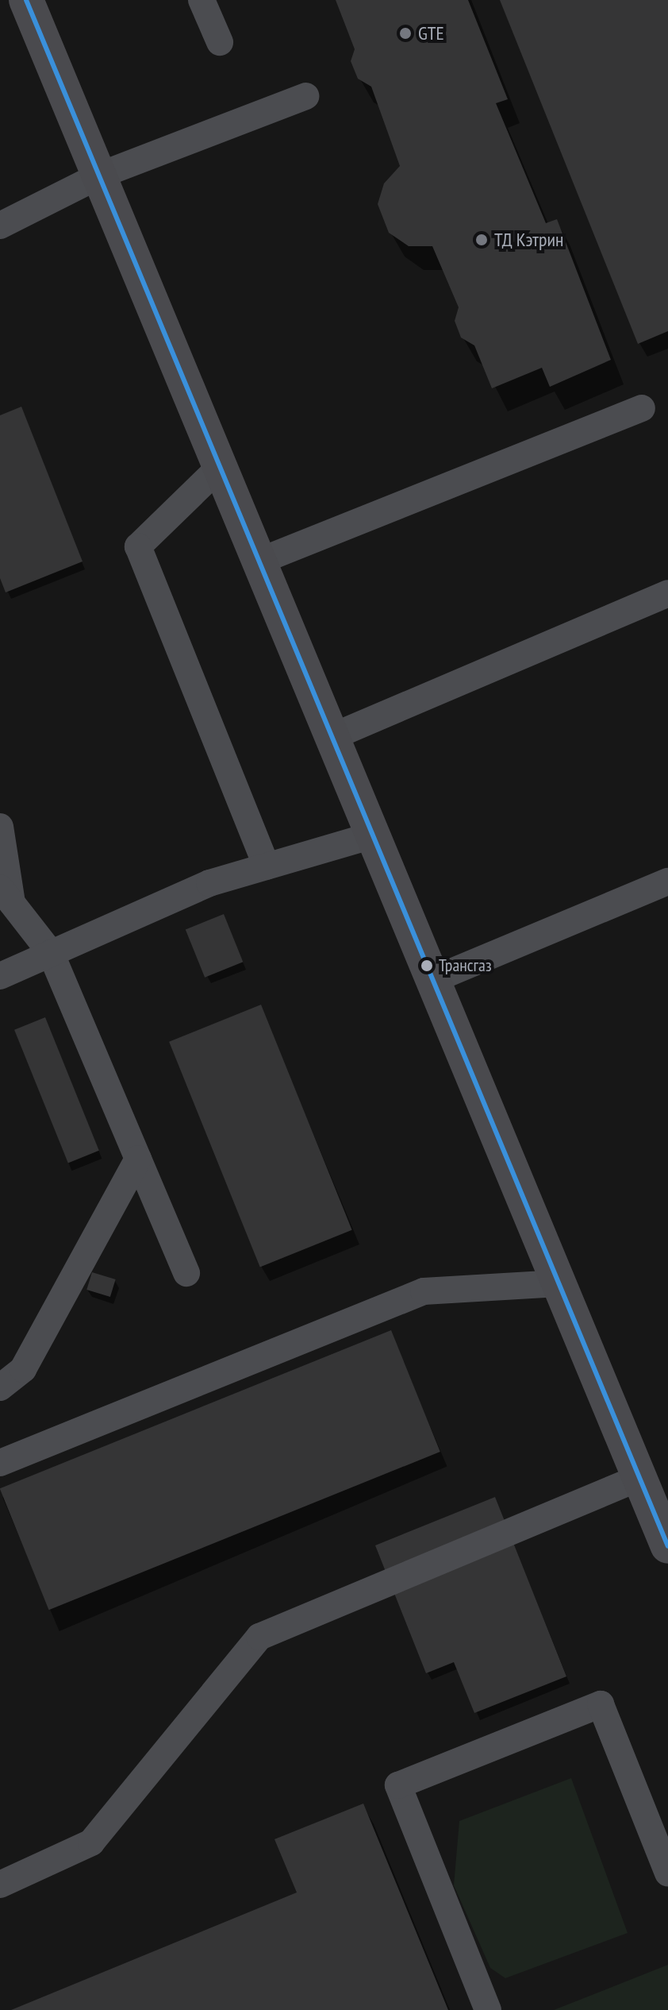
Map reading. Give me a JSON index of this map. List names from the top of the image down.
{
  "places": ["GTE", "ТД Кэтрин", "Трансгаз"]
}
